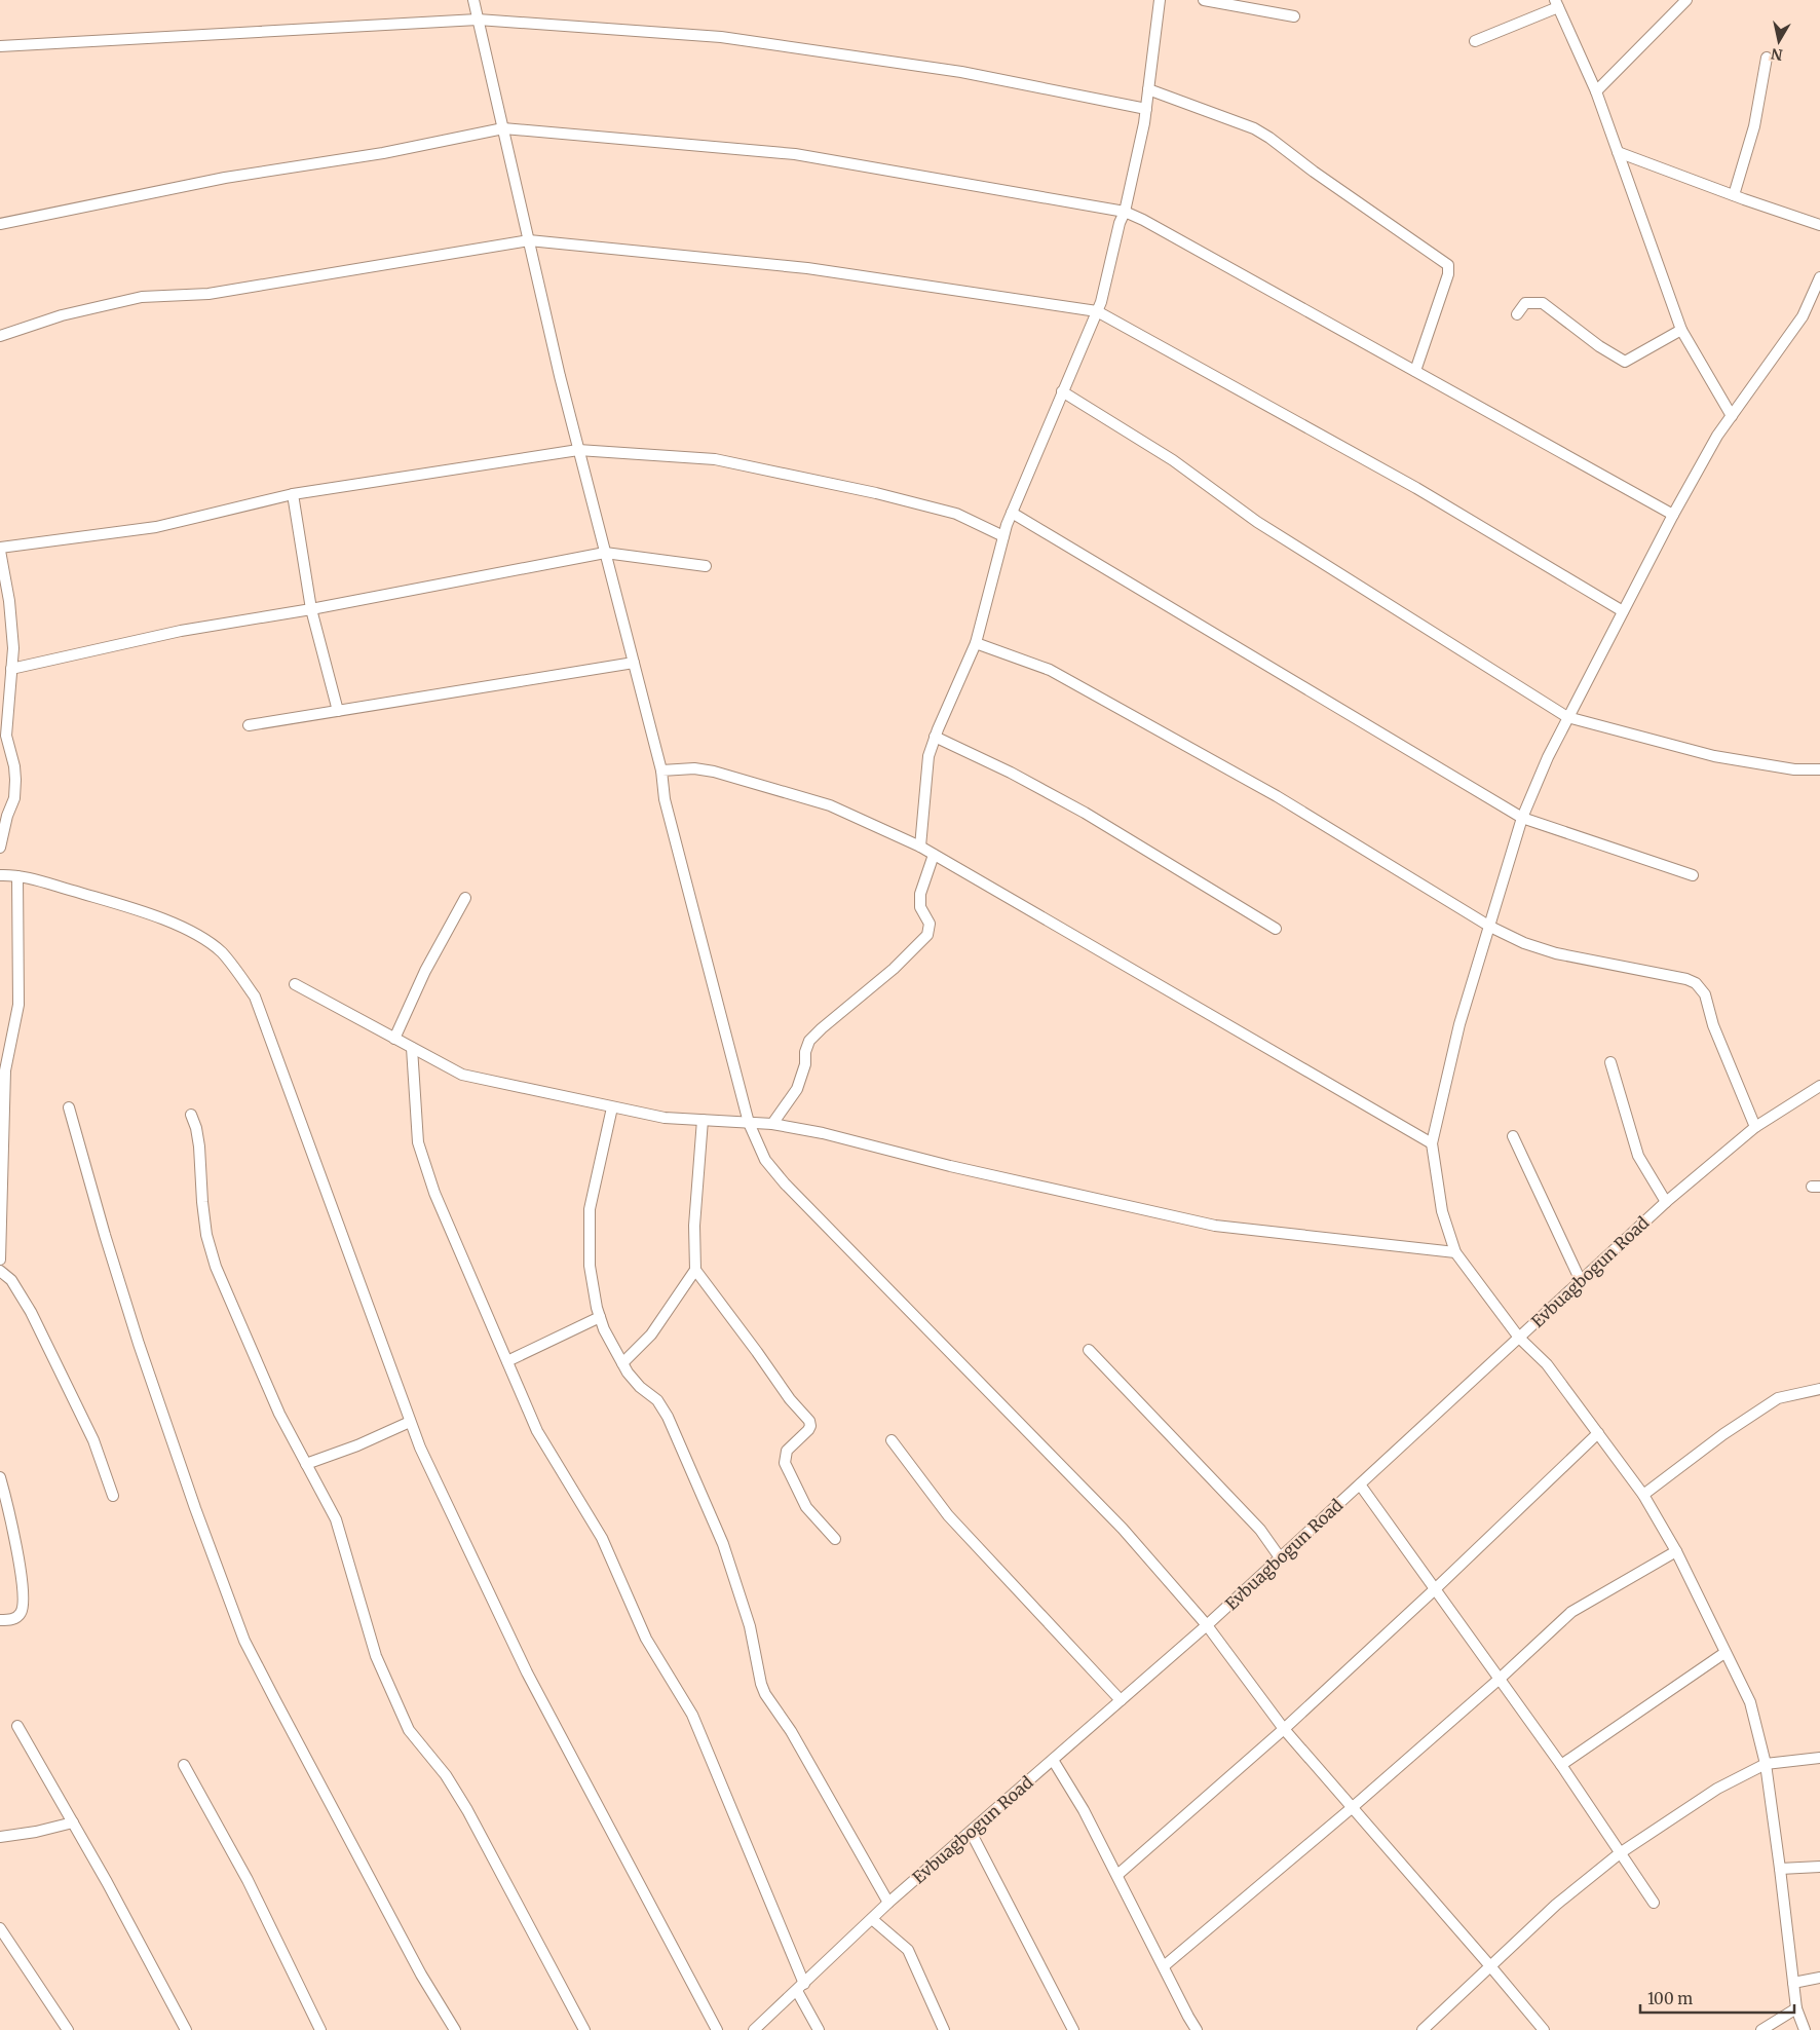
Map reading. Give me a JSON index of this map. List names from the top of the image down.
{
  "streets": {
    "street": ["Evbuagbogun Road"]
  },
  "scale_bar": "100 m",
  "north": "bottom"
}
